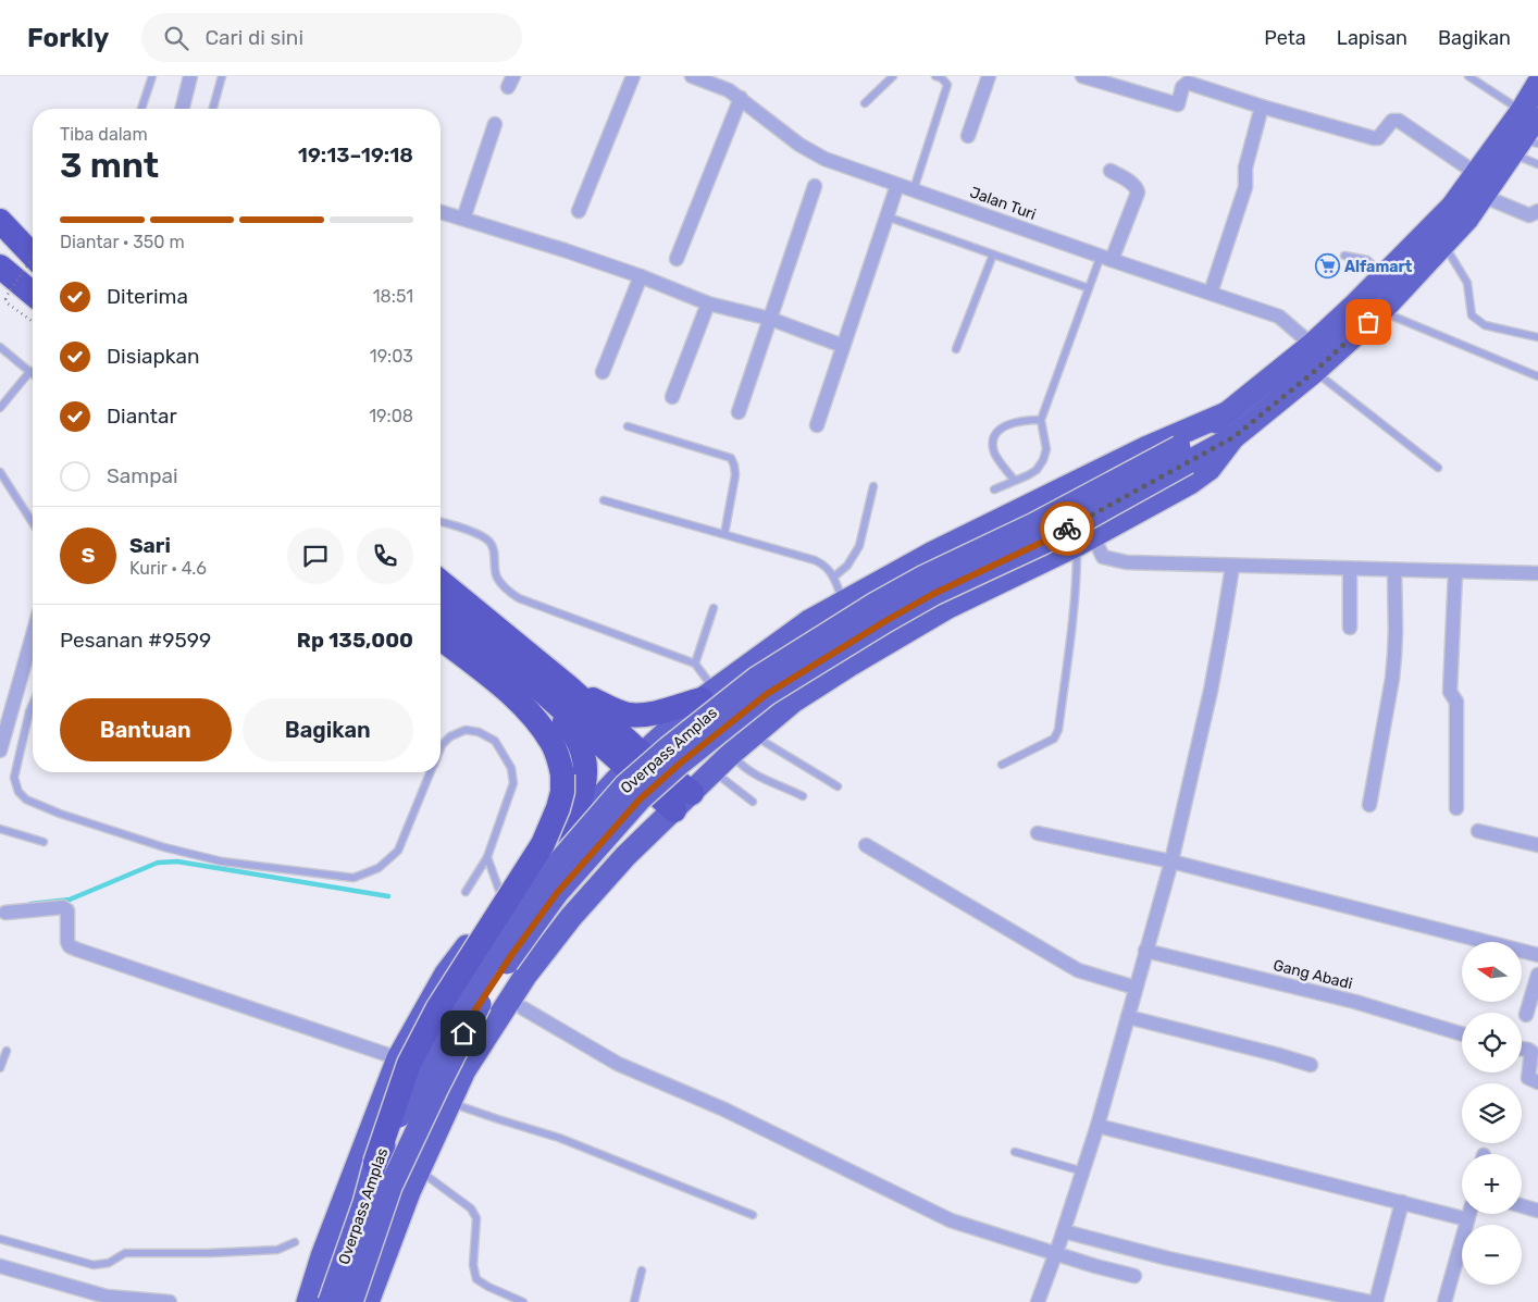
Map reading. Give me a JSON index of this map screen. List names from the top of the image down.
{
  "streets": {
    "highway": ["Overpass Amplas"],
    "street": ["Jalan Turi", "Gang Abadi"]
  },
  "places": {
    "supermarket": ["Alfamart"]
  },
  "north": "left",
  "page": {
    "header": "Forkly",
    "search": "Cari di sini",
    "nav": ["Peta", "Lapisan", "Bagikan"],
    "heading": ["3 mnt", "Tiba dalam", "19:13–19:18"],
    "panel": [
      "Sari",
      "Kurir · 4.6",
      "Pesanan #9599",
      "Rp 135,000"
    ],
    "bar": "Diantar · 350 m",
    "list": [
      ["Diterima", "18:51"],
      ["Disiapkan", "19:03"],
      ["Diantar", "19:08"],
      "Sampai"
    ],
    "round": "S",
    "buttons": ["Bantuan", "Bagikan"],
    "map_buttons": ["+", "−"]
  }
}
